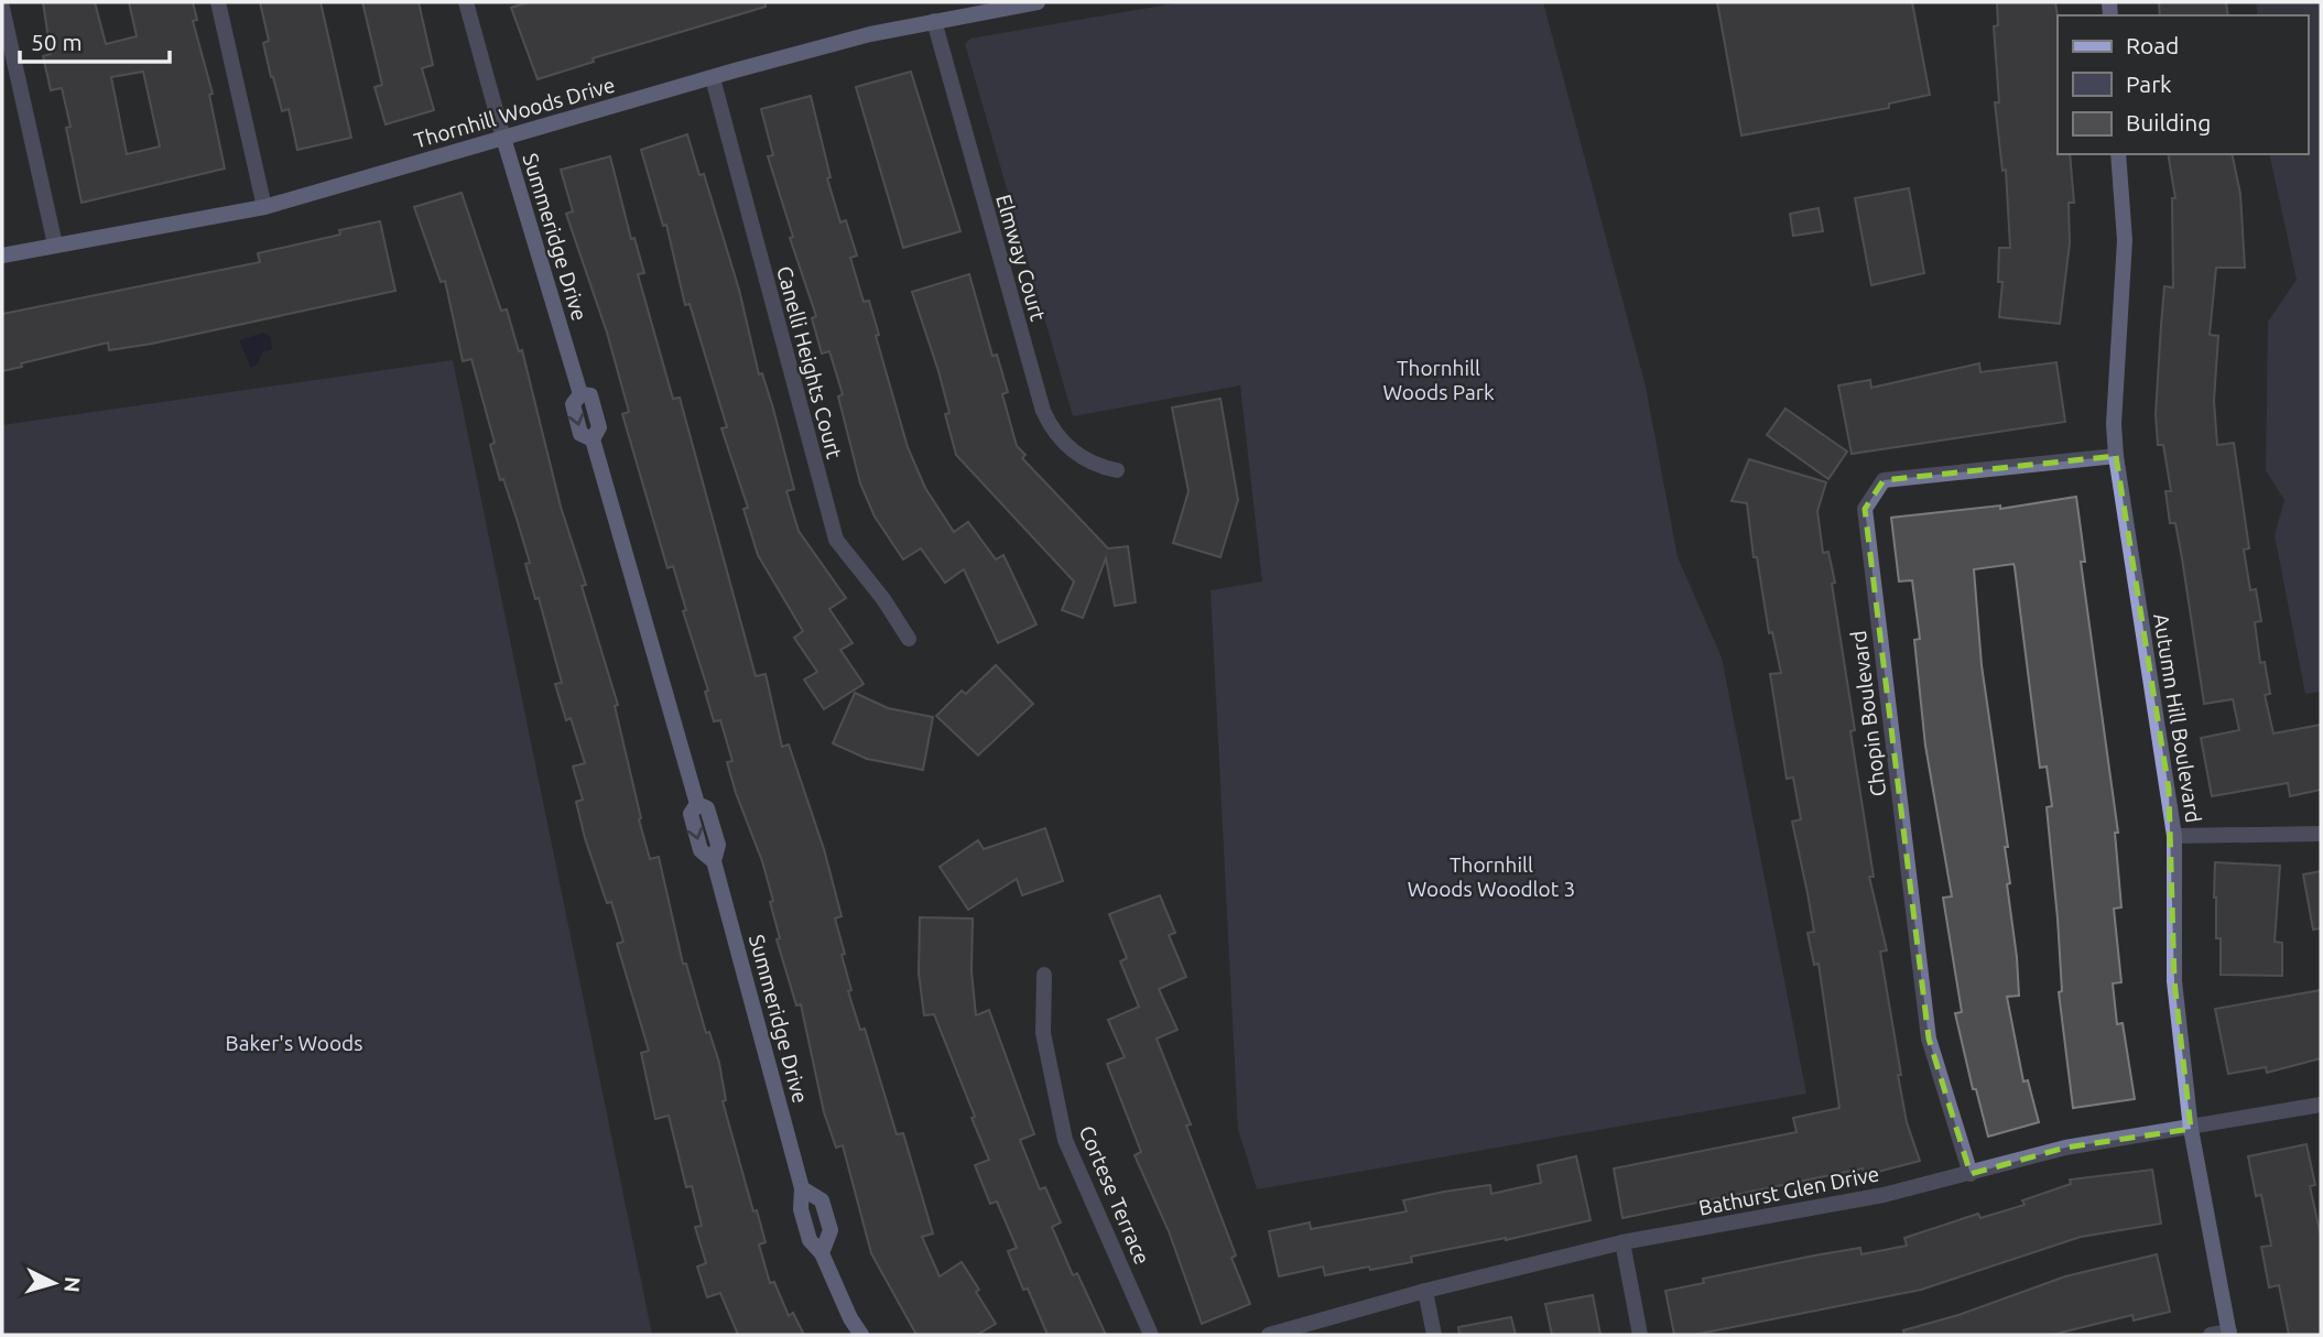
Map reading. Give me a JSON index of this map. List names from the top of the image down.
{
  "streets": {
    "street": [
      "Thornhill Woods Drive",
      "Summeridge Drive",
      "Elmway Court",
      "Canelli Heights Court",
      "Chopin Boulevard",
      "Autumn Hill Boulevard",
      "Bathurst Glen Drive",
      "Cortese Terrace"
    ]
  },
  "crossings": [
    ["Thornhill Woods Drive", "Summeridge Drive"],
    ["Thornhill Woods Drive", "Elmway Court"],
    ["Thornhill Woods Drive", "Canelli Heights Court"],
    ["Chopin Boulevard", "Autumn Hill Boulevard"],
    ["Chopin Boulevard", "Bathurst Glen Drive"],
    ["Autumn Hill Boulevard", "Bathurst Glen Drive"]
  ],
  "parks": ["Thornhill Woods Park", "Thornhill Woods Woodlot 3", "Baker's Woods"],
  "legend": ["Road", "Park", "Building"],
  "scale_bar": "50 m",
  "north": "right"
}
